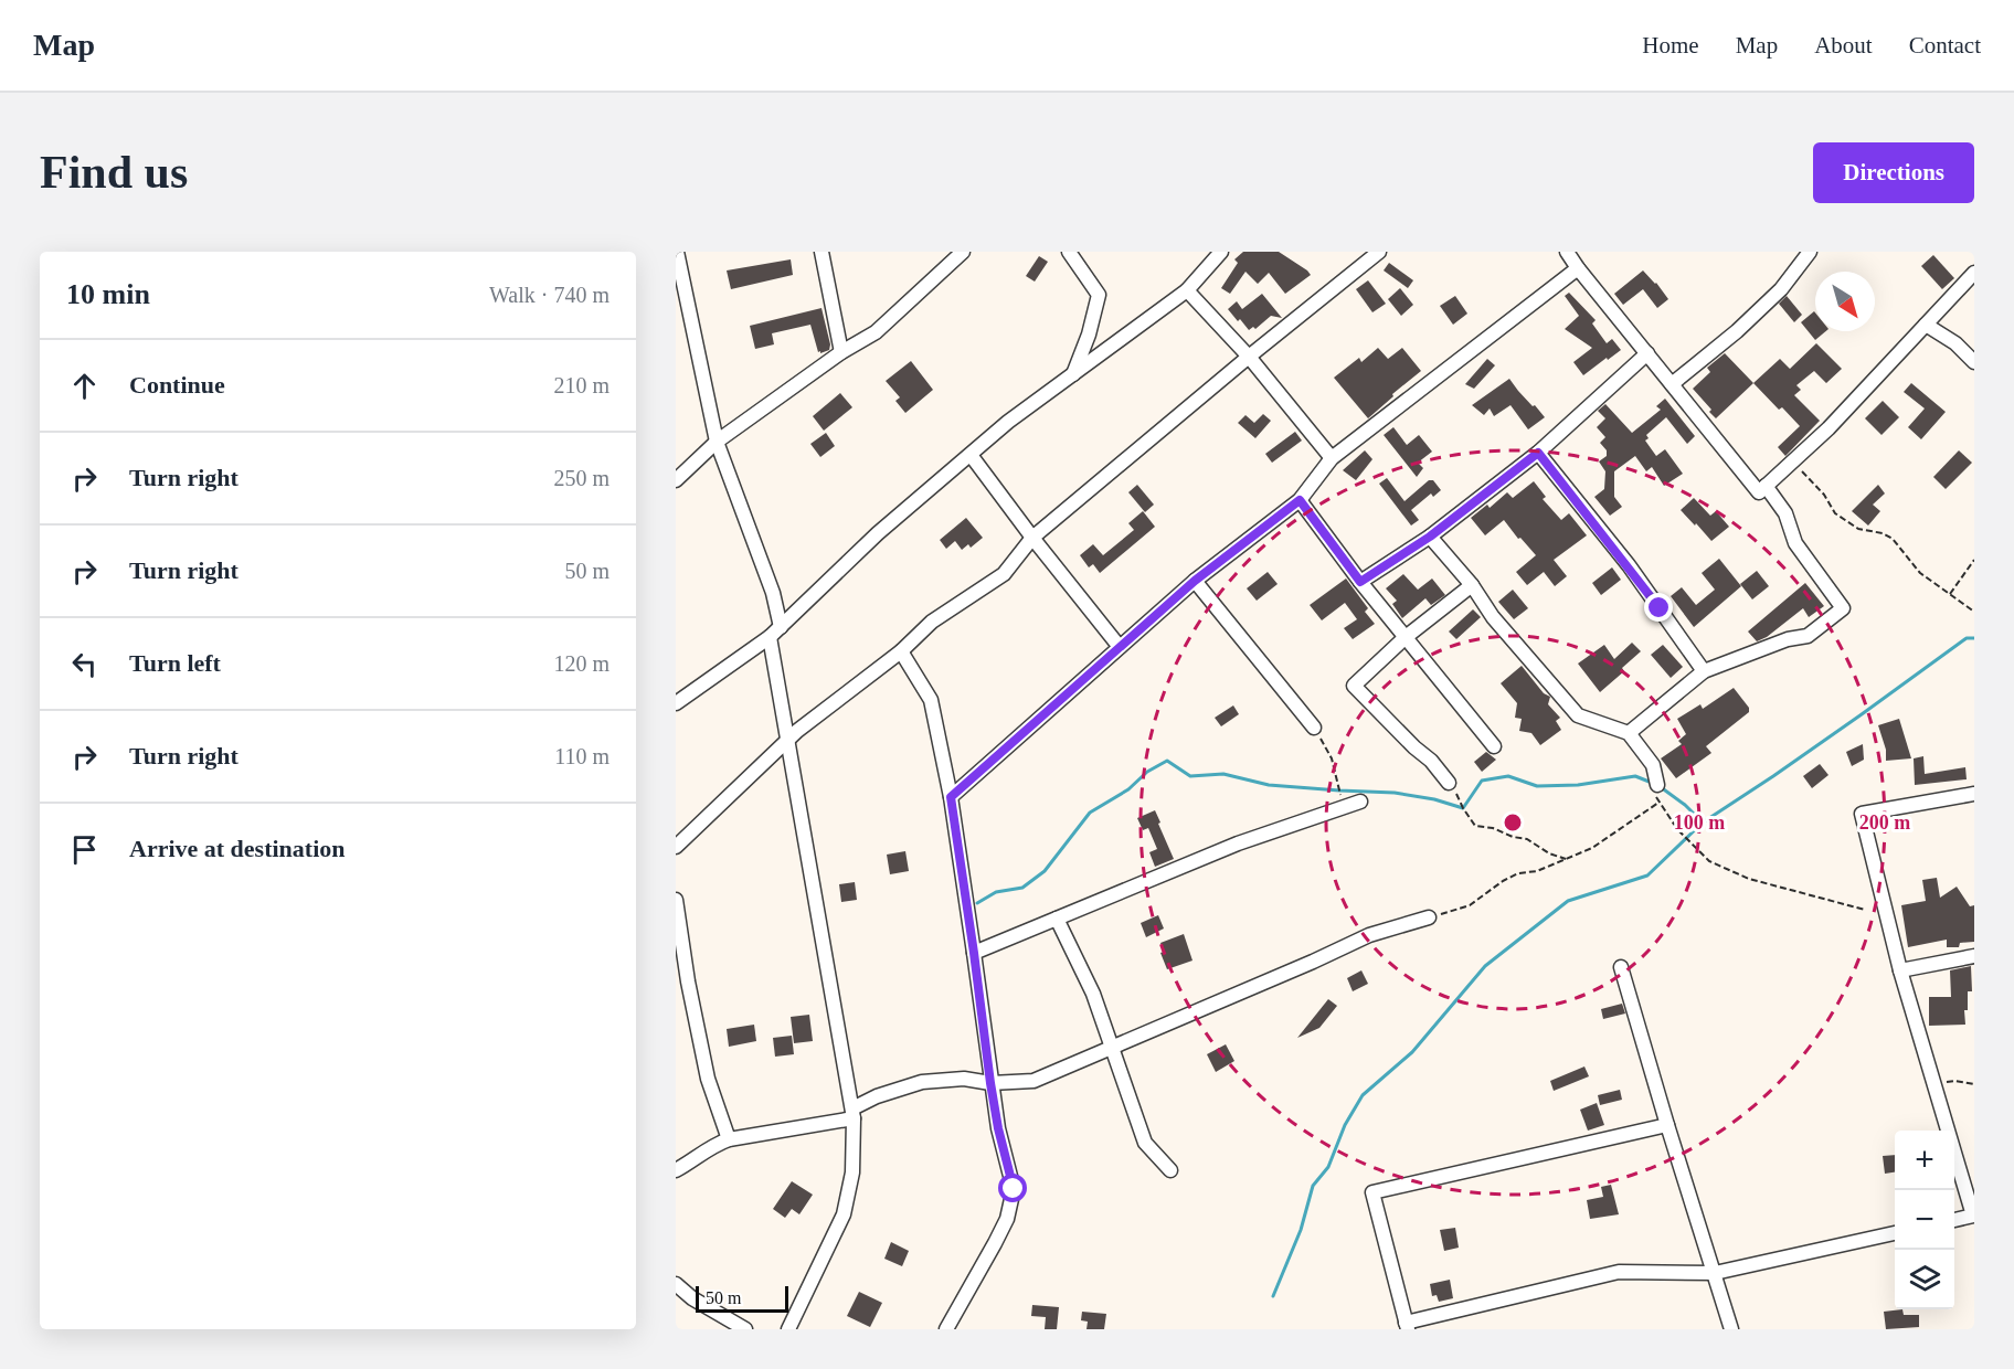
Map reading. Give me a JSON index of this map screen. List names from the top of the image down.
{
  "scale_bar": "50 m",
  "north": "bottom right",
  "page": {
    "header": "Map",
    "nav": [
      "Home",
      "Map",
      "About",
      "Contact"
    ],
    "buttons": "Directions",
    "title": "Find us",
    "heading": ["10 min", "Walk · 740 m"],
    "list": [
      ["Continue", "210 m"],
      ["Turn right", "250 m"],
      ["Turn right", "50 m"],
      ["Turn left", "120 m"],
      ["Turn right", "110 m"],
      "Arrive at destination"
    ],
    "map_buttons": ["+", "−"],
    "scale": "50 m"
  },
  "rings": ["100 m", "200 m"]
}
